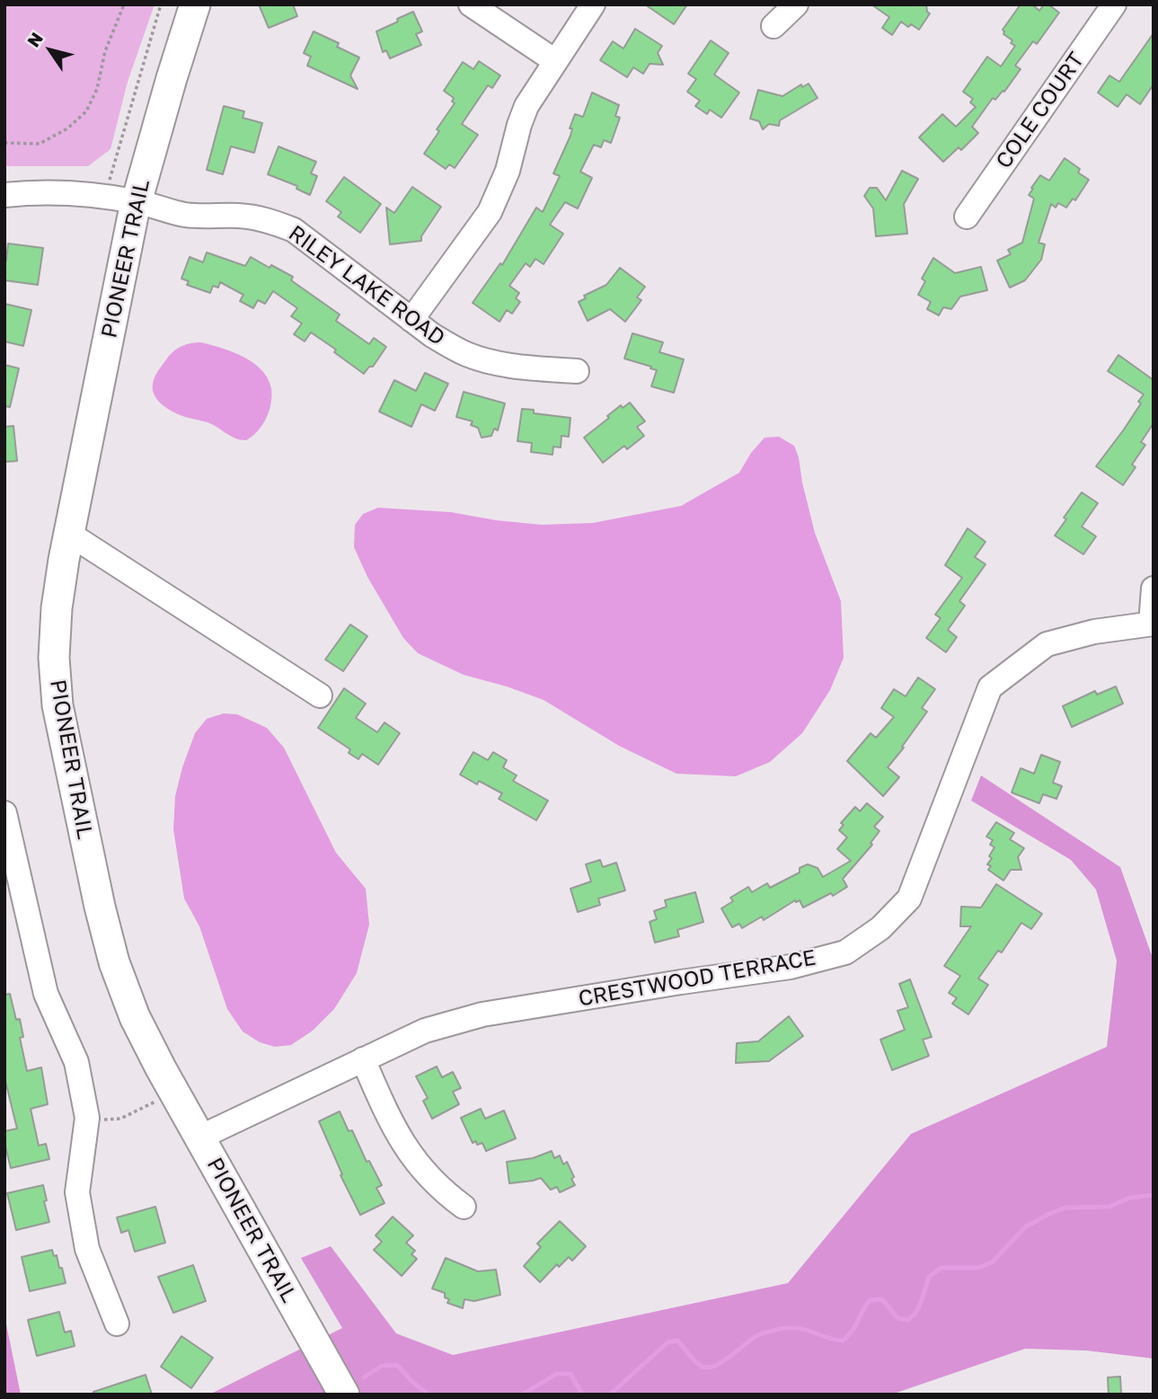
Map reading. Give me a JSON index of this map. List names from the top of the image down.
{
  "streets": {
    "main road": ["PIONEER TRAIL"],
    "street": ["COLE COURT", "RILEY LAKE ROAD", "CRESTWOOD TERRACE"]
  },
  "crossings": [
    ["PIONEER TRAIL", "RILEY LAKE ROAD"],
    ["PIONEER TRAIL", "CRESTWOOD TERRACE"]
  ],
  "north": "top left"
}
